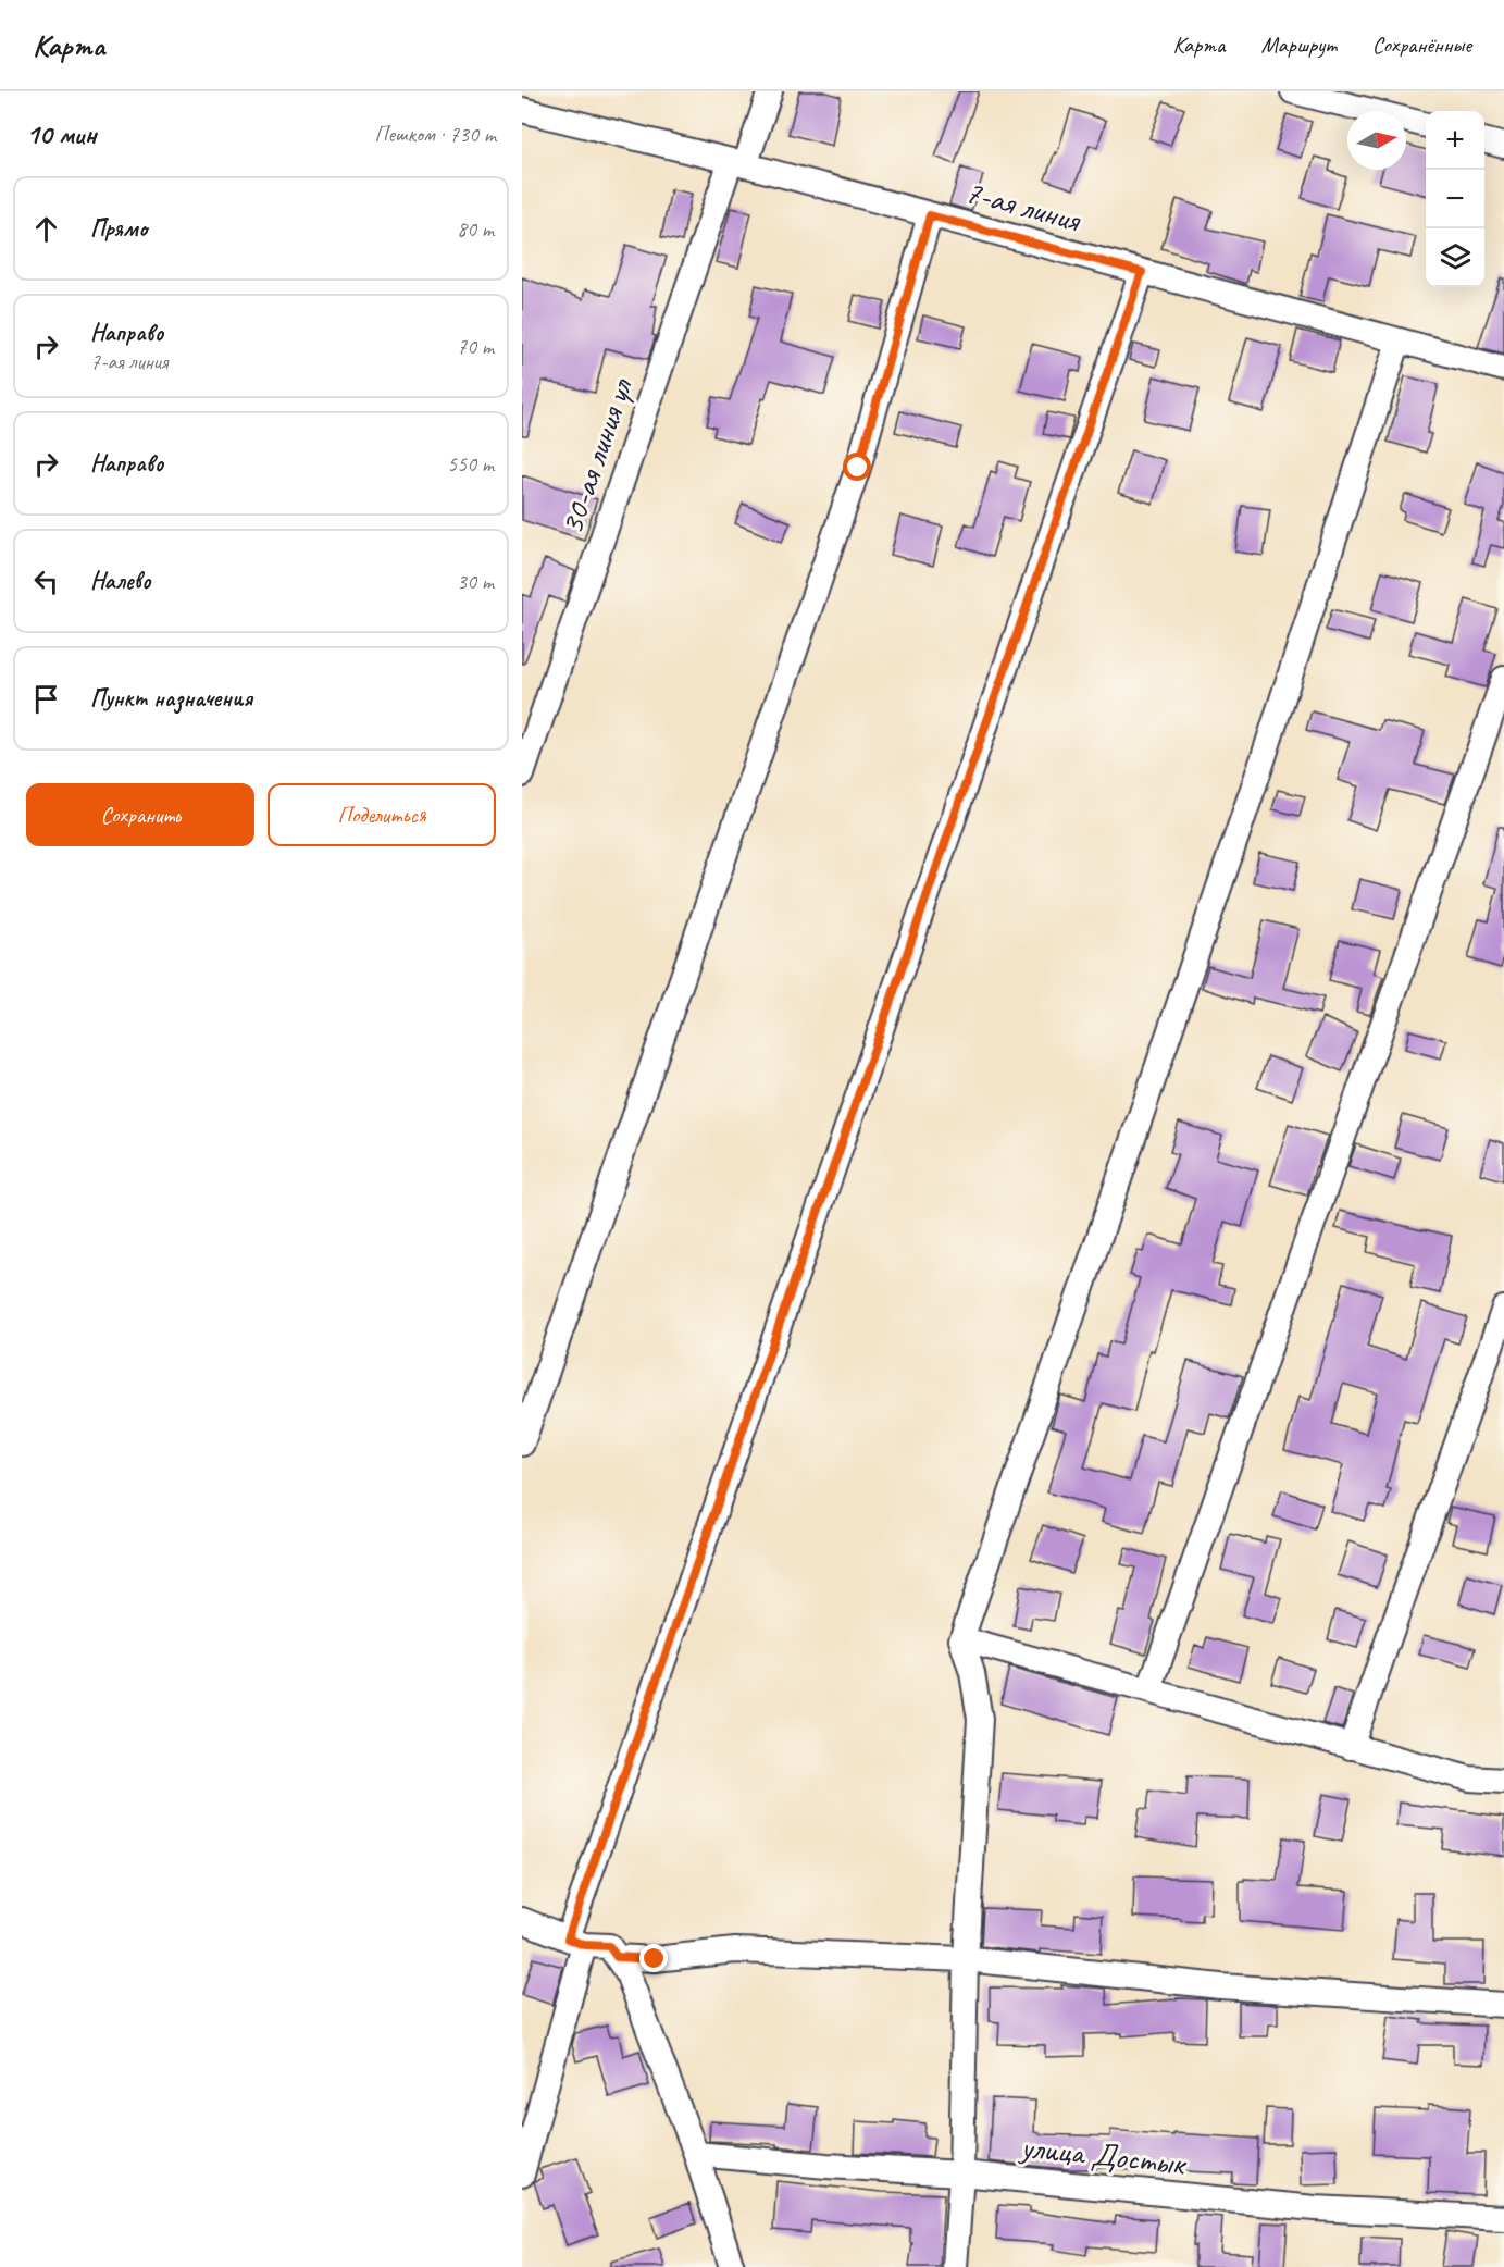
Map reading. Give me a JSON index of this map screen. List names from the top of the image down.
{
  "streets": {
    "street": ["7-ая линия", "30-ая линия ул", "улица Достык"]
  },
  "crossings": [
    ["7-ая линия", "30-ая линия ул"]
  ],
  "north": "right",
  "page": {
    "header": "Карта",
    "nav": ["Карта", "Маршрут", "Сохранённые"],
    "heading": ["10 мин", "Пешком · 730 m"],
    "map_buttons": ["+", "−"],
    "list": [
      ["Прямо", "80 m"],
      ["Направо", "7-ая линия", "70 m"],
      ["Направо", "550 m"],
      ["Налево", "30 m"],
      "Пункт назначения"
    ],
    "buttons": ["Сохранить", "Поделиться"]
  }
}
